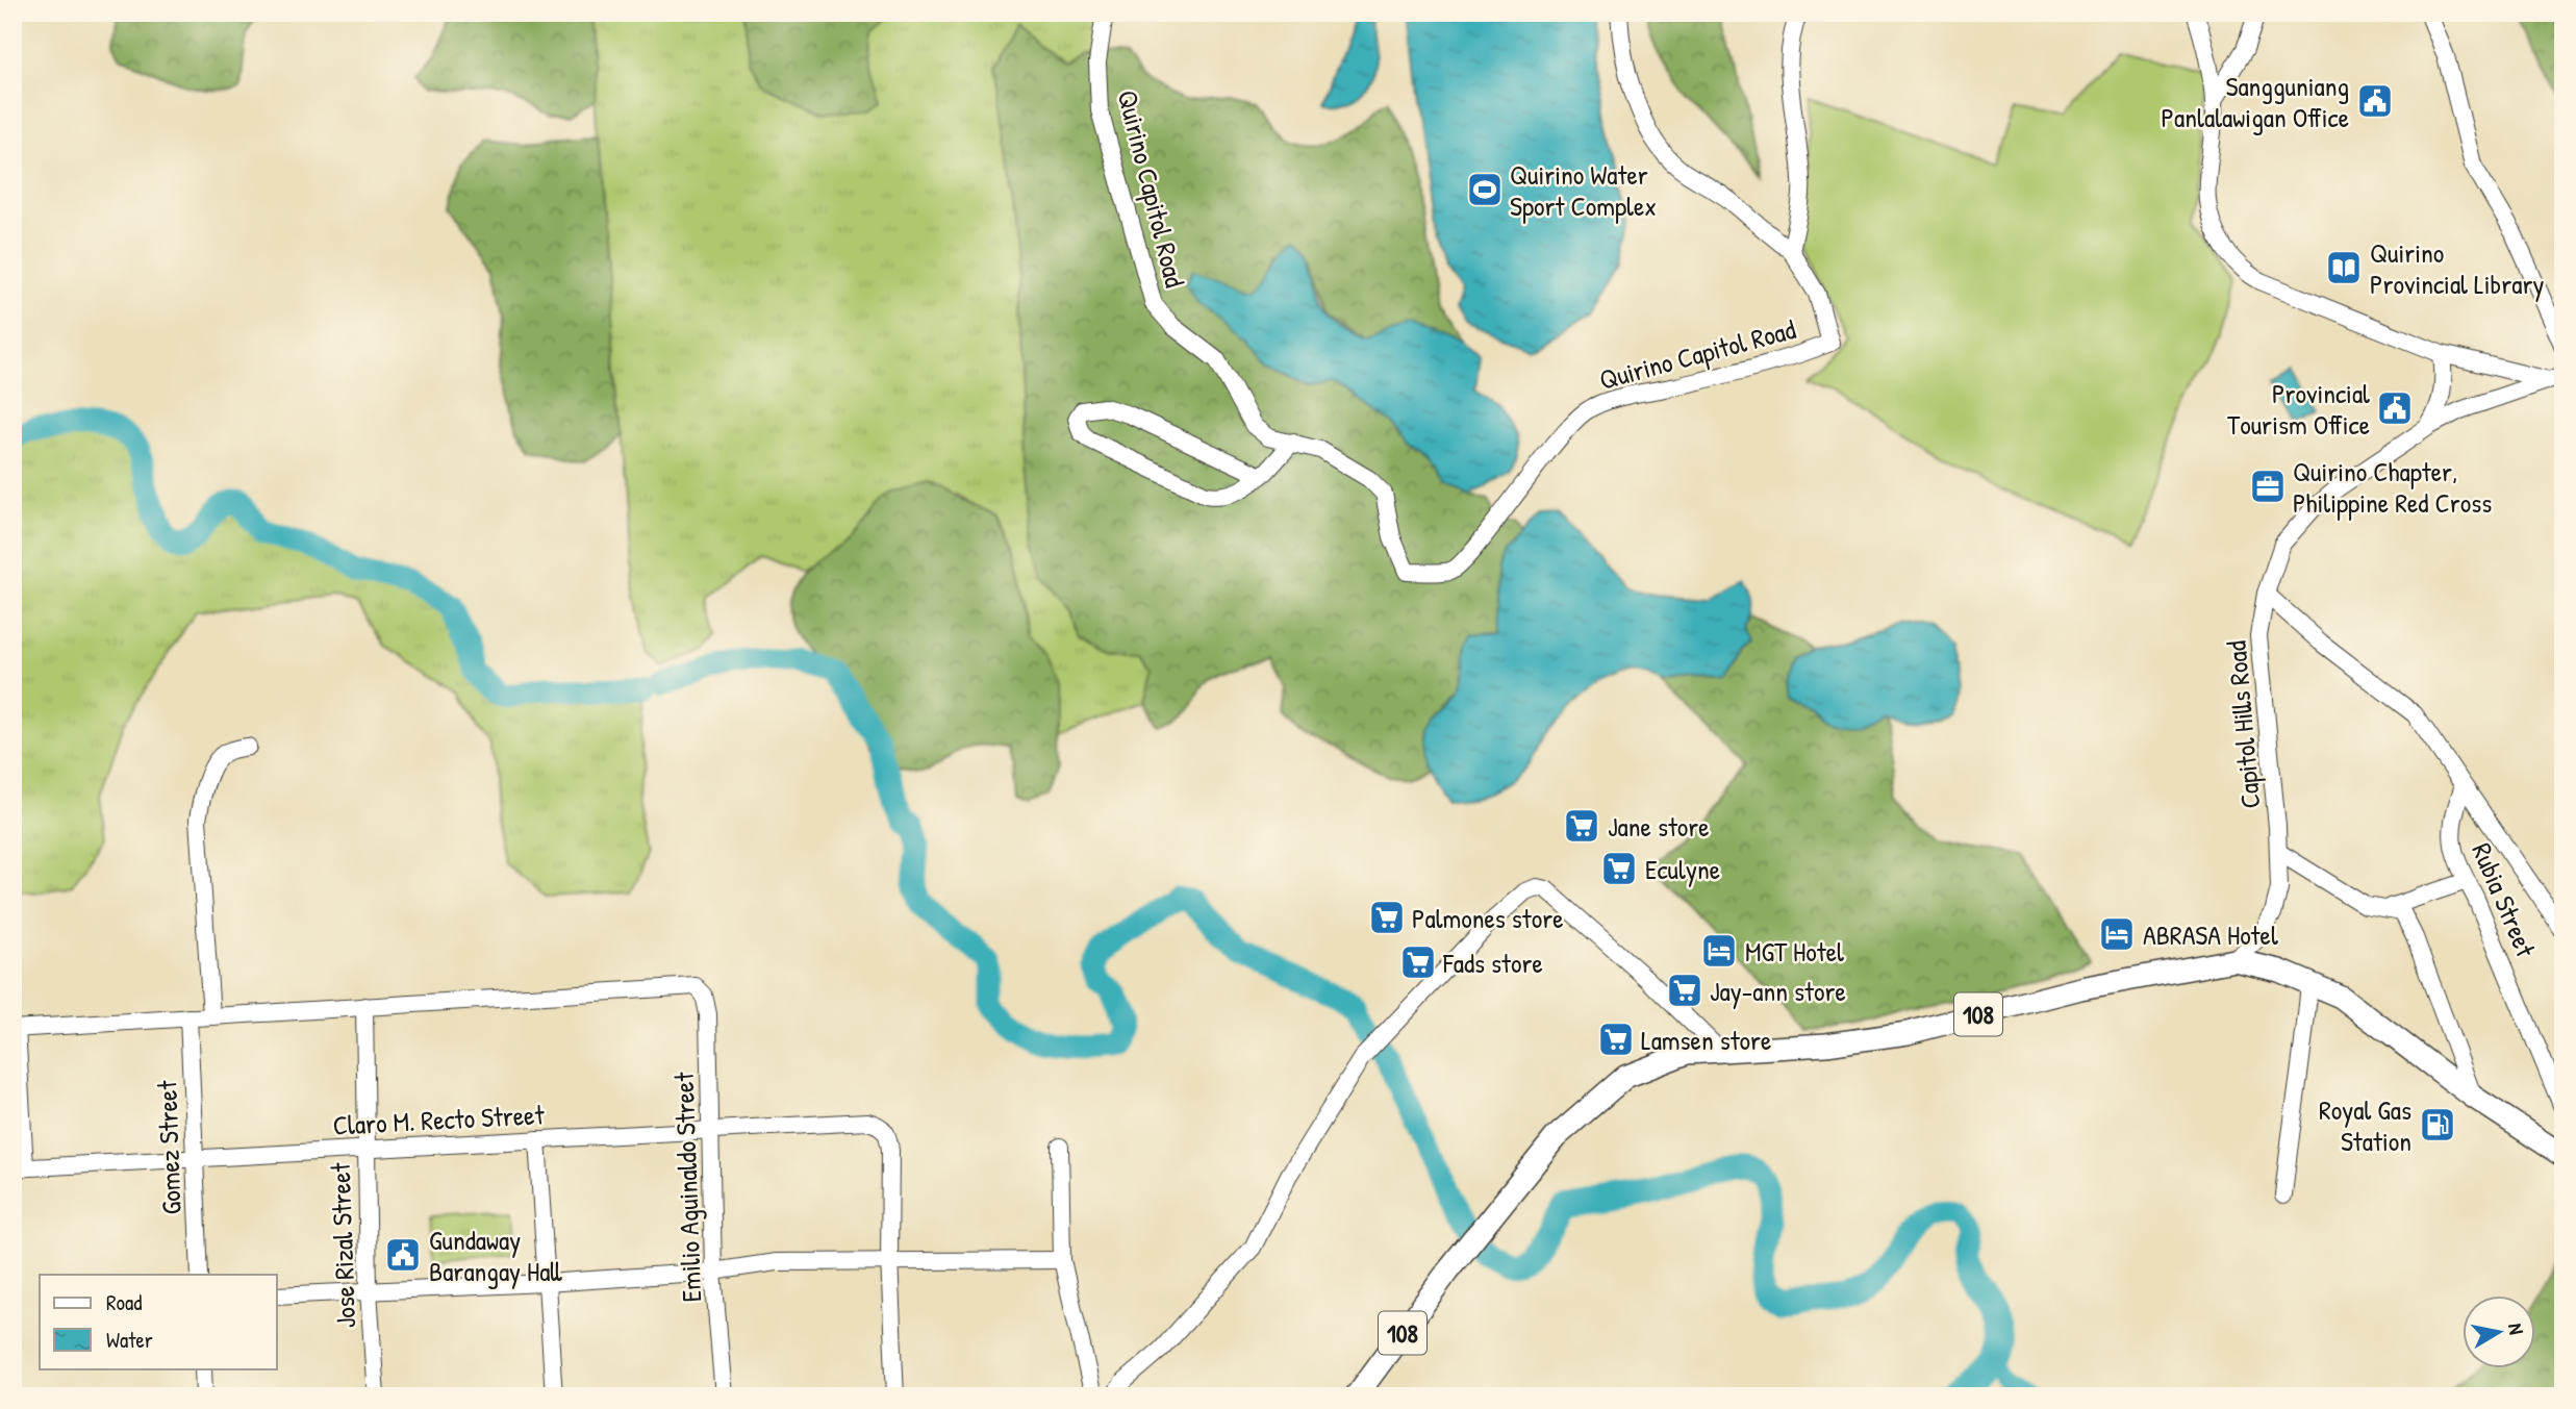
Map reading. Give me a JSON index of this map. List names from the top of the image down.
{
  "streets": {
    "main road": ["108"],
    "street": [
      "Quirino Capitol Road",
      "Capitol Hills Road",
      "Rubia Street",
      "Claro M. Recto Street",
      "Gomez Street",
      "Emilio Aguinaldo Street",
      "Jose Rizal Street"
    ]
  },
  "crossings": [
    ["Capitol Hills Road", "108"],
    ["Claro M. Recto Street", "Gomez Street"],
    ["Claro M. Recto Street", "Emilio Aguinaldo Street"],
    ["Claro M. Recto Street", "Jose Rizal Street"],
    ["Emilio Aguinaldo Street", "Jose Rizal Street"]
  ],
  "places": {
    "public building": ["Sangguniang Panlalawigan Office", "Provincial Tourism Office", "Gundaway Barangay Hall"],
    "sports": ["Quirino Water Sport Complex"],
    "library": ["Quirino Provincial Library"],
    "office": ["Quirino Chapter, Philippine Red Cross"],
    "supermarket": [
      "Jane store",
      "Eculyne",
      "Palmones store",
      "Fads store",
      "Jay-ann store",
      "Lamsen store"
    ],
    "hotel": ["ABRASA Hotel", "MGT Hotel"],
    "fuel station": ["Royal Gas Station"]
  },
  "legend": ["Road", "Water"],
  "north": "right"
}
